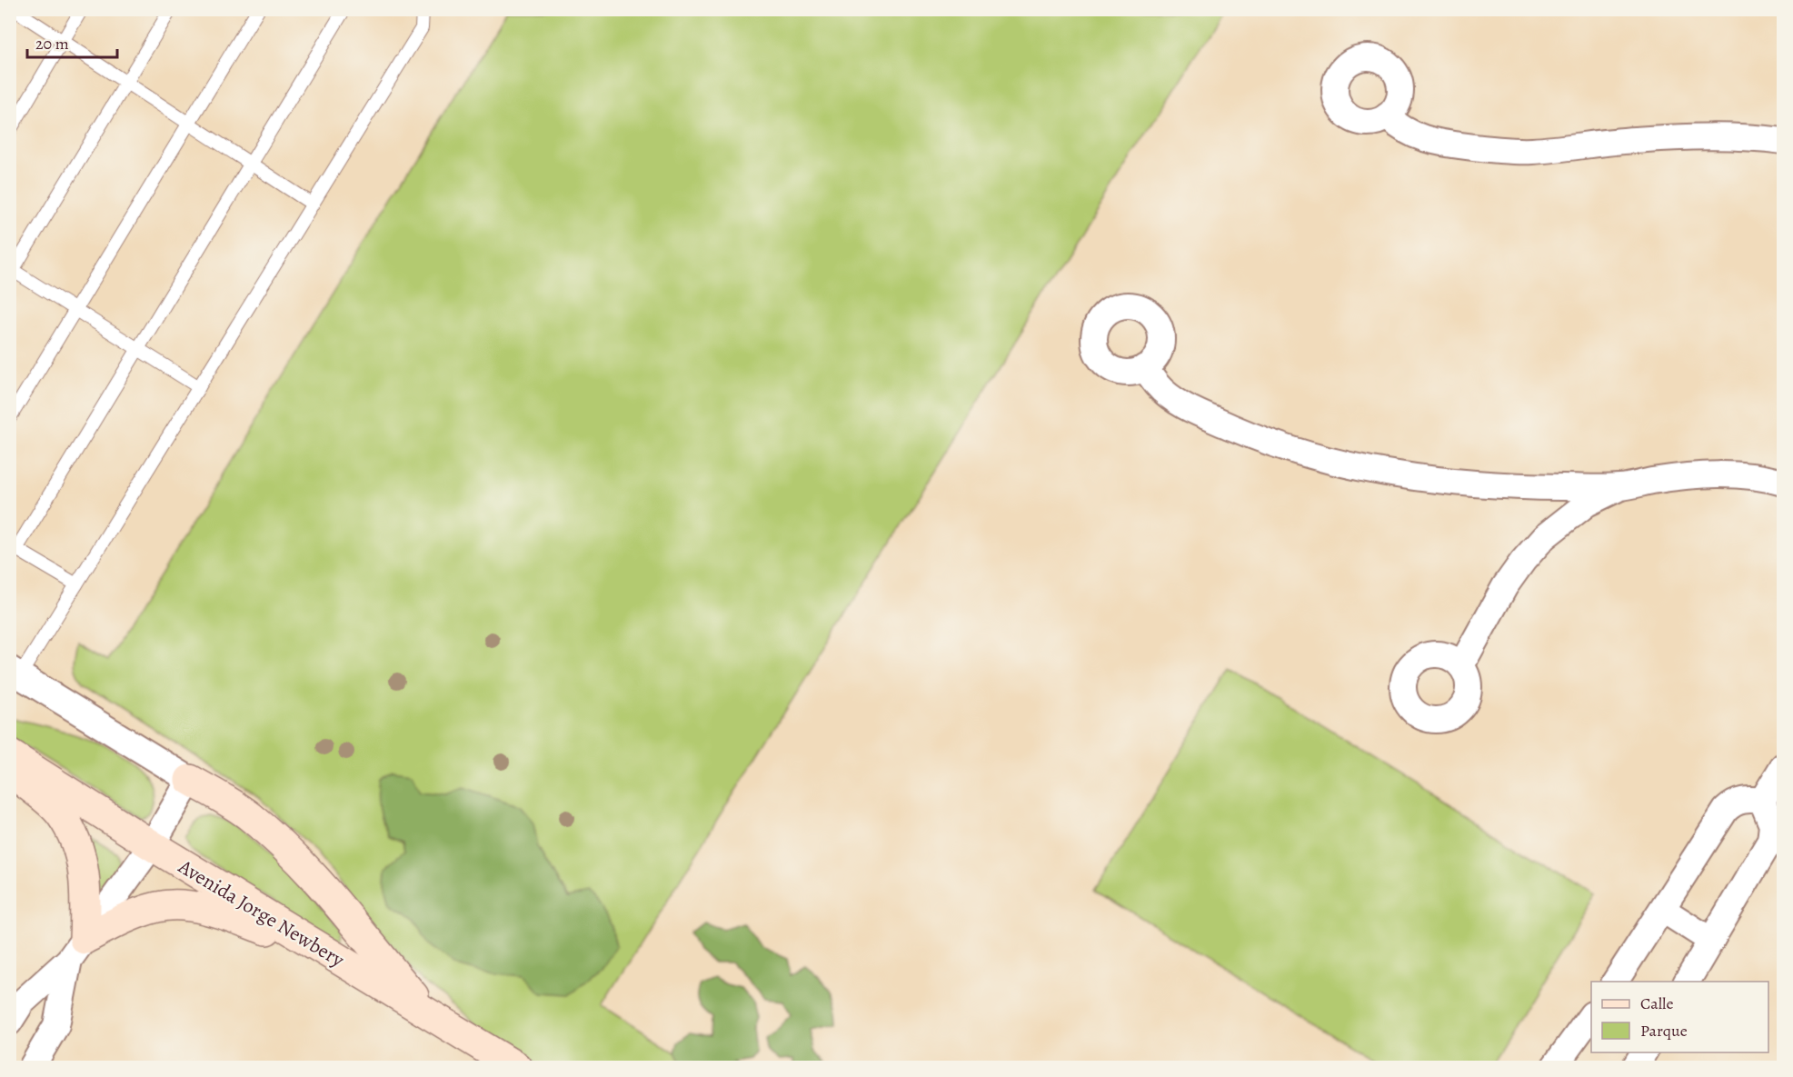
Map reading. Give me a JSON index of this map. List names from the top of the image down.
{
  "streets": {
    "main road": ["Avenida Jorge Newbery"]
  },
  "legend": ["Calle", "Parque"],
  "scale_bar": "20 m"
}
